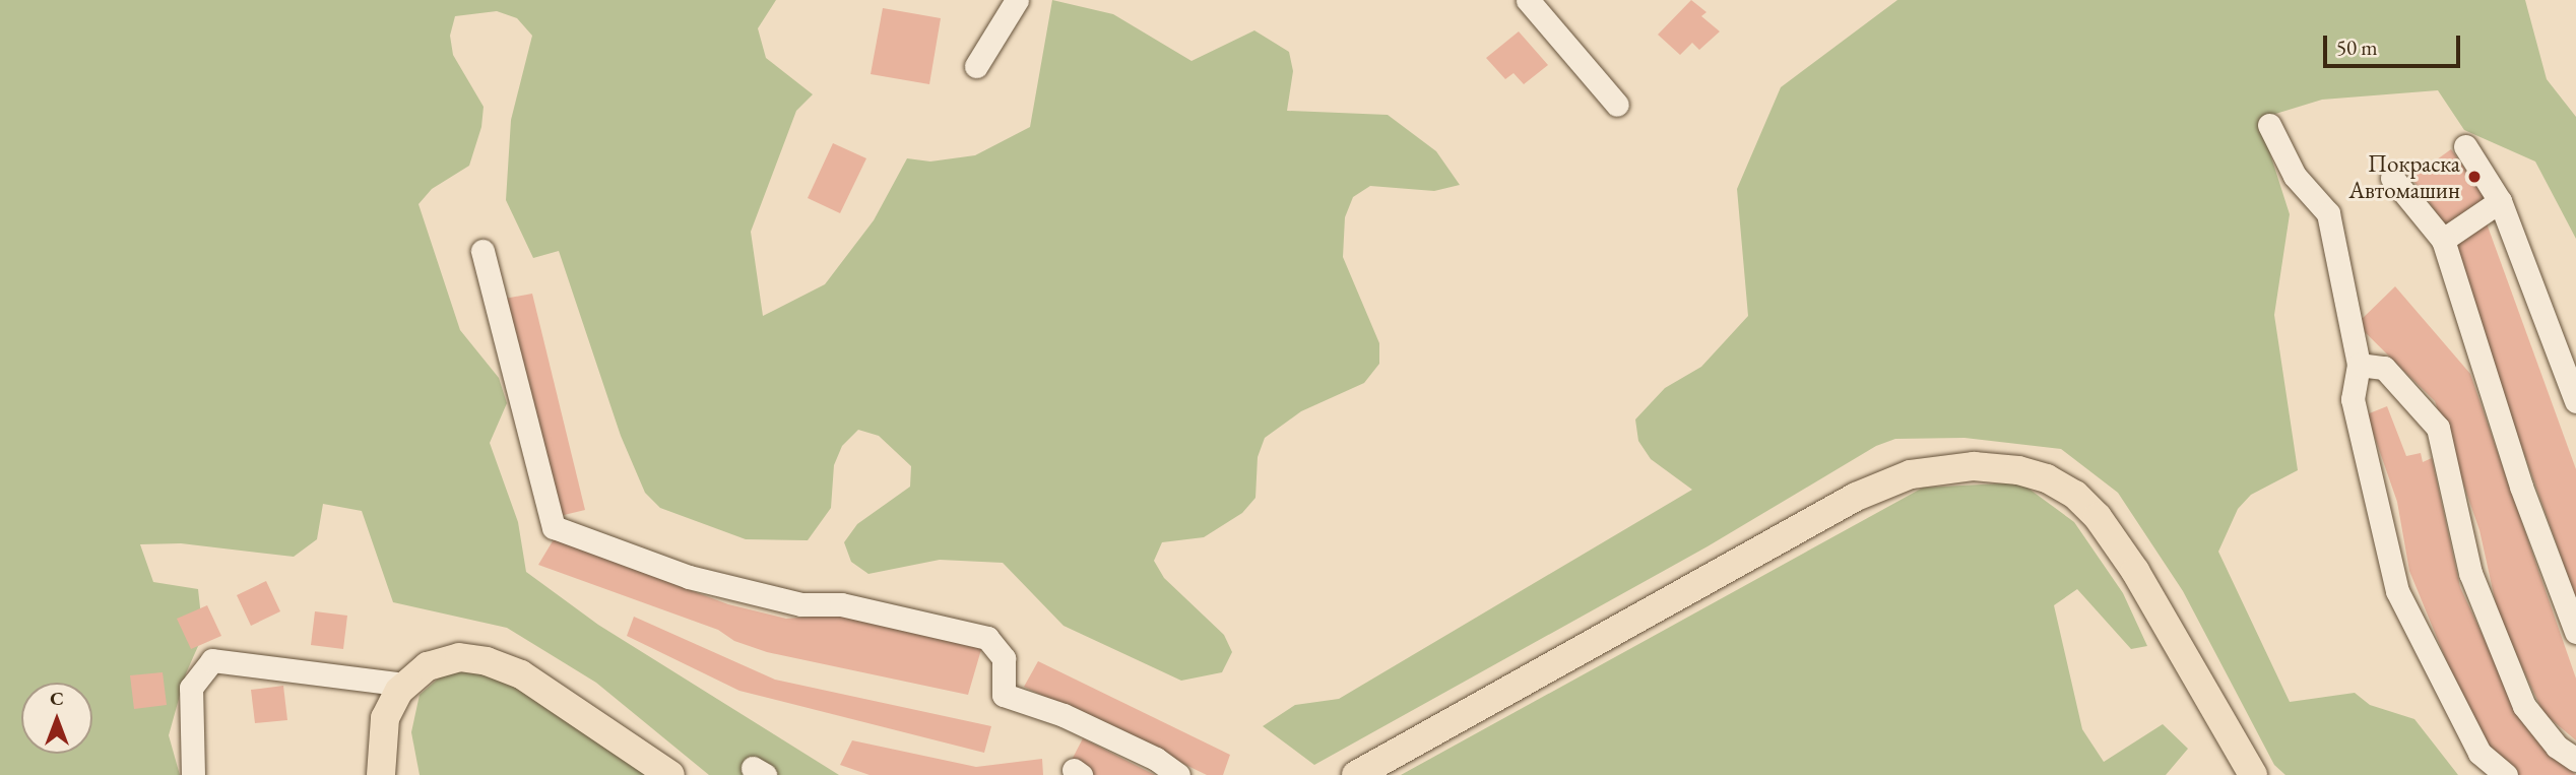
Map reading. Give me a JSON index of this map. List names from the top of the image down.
{
  "places": ["Покраска Автомашин"],
  "scale_bar": "50 m",
  "north": "top"
}
